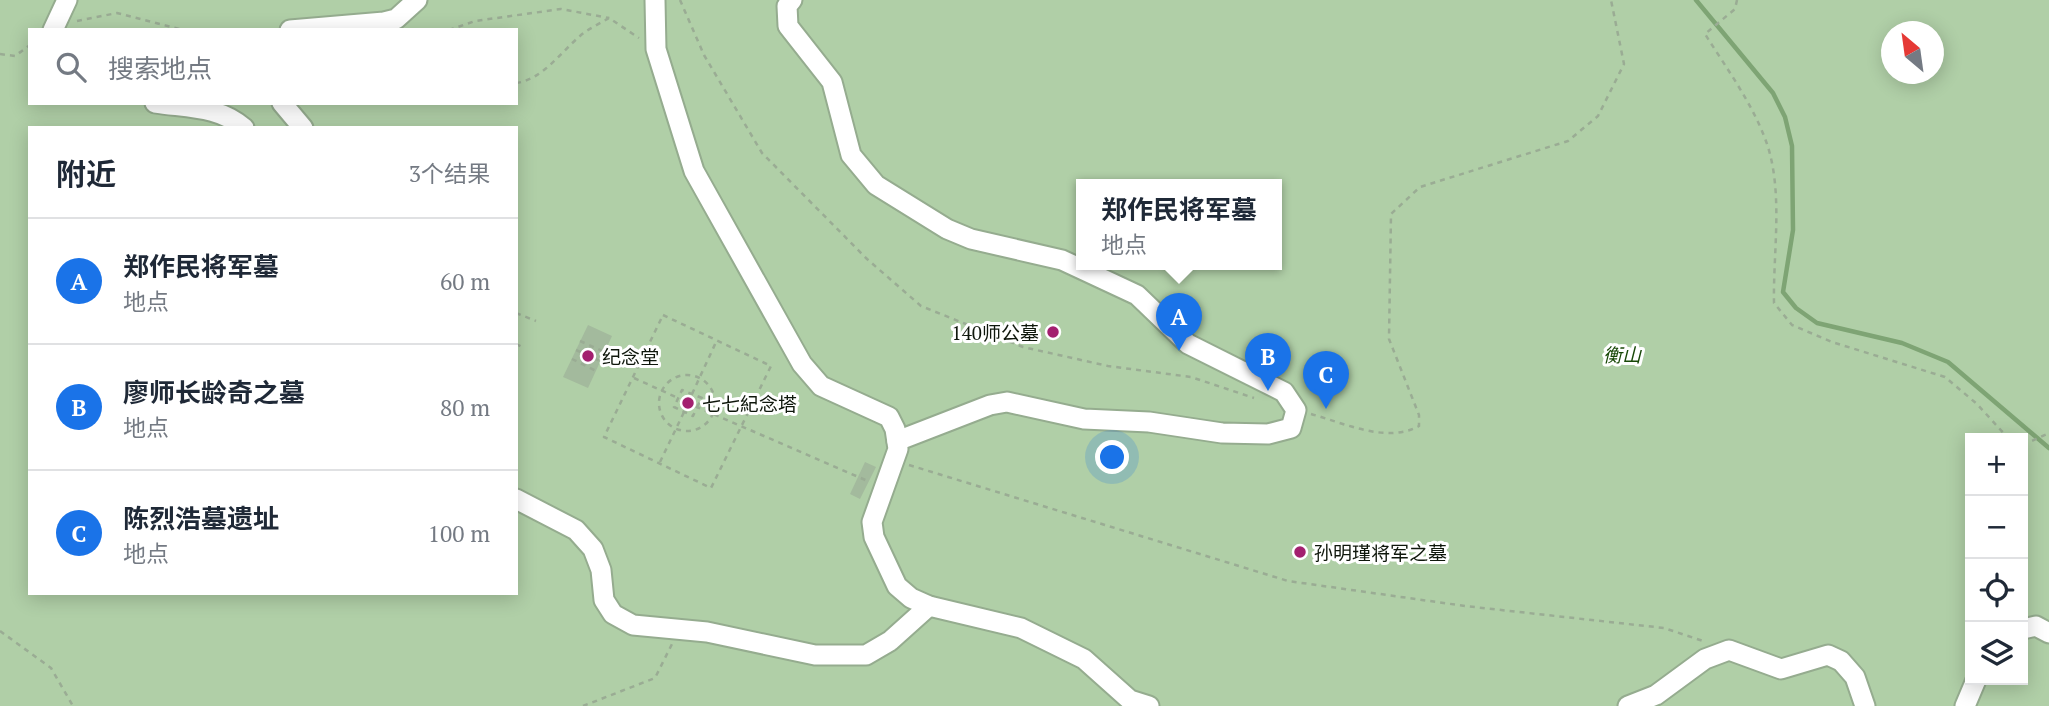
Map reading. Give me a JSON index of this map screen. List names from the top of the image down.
{
  "parks": ["衡山"],
  "places": [
    "140师公墓",
    "纪念堂",
    "七七紀念塔",
    "孙明瑾将军之墓"
  ],
  "north": "top left",
  "page": {
    "search": "搜索地点",
    "heading": ["附近", "3个结果"],
    "popup": ["郑作民将军墓", "地点"],
    "list": [
      {
        "mark": "A",
        "name": "郑作民将军墓",
        "note": "地点",
        "value": "60 m"
      },
      {
        "mark": "B",
        "name": "廖师长龄奇之墓",
        "note": "地点",
        "value": "80 m"
      },
      {
        "mark": "C",
        "name": "陈烈浩墓遗址",
        "note": "地点",
        "value": "100 m"
      }
    ],
    "pins": ["A", "B", "C"],
    "map_buttons": ["+", "−"]
  }
}
